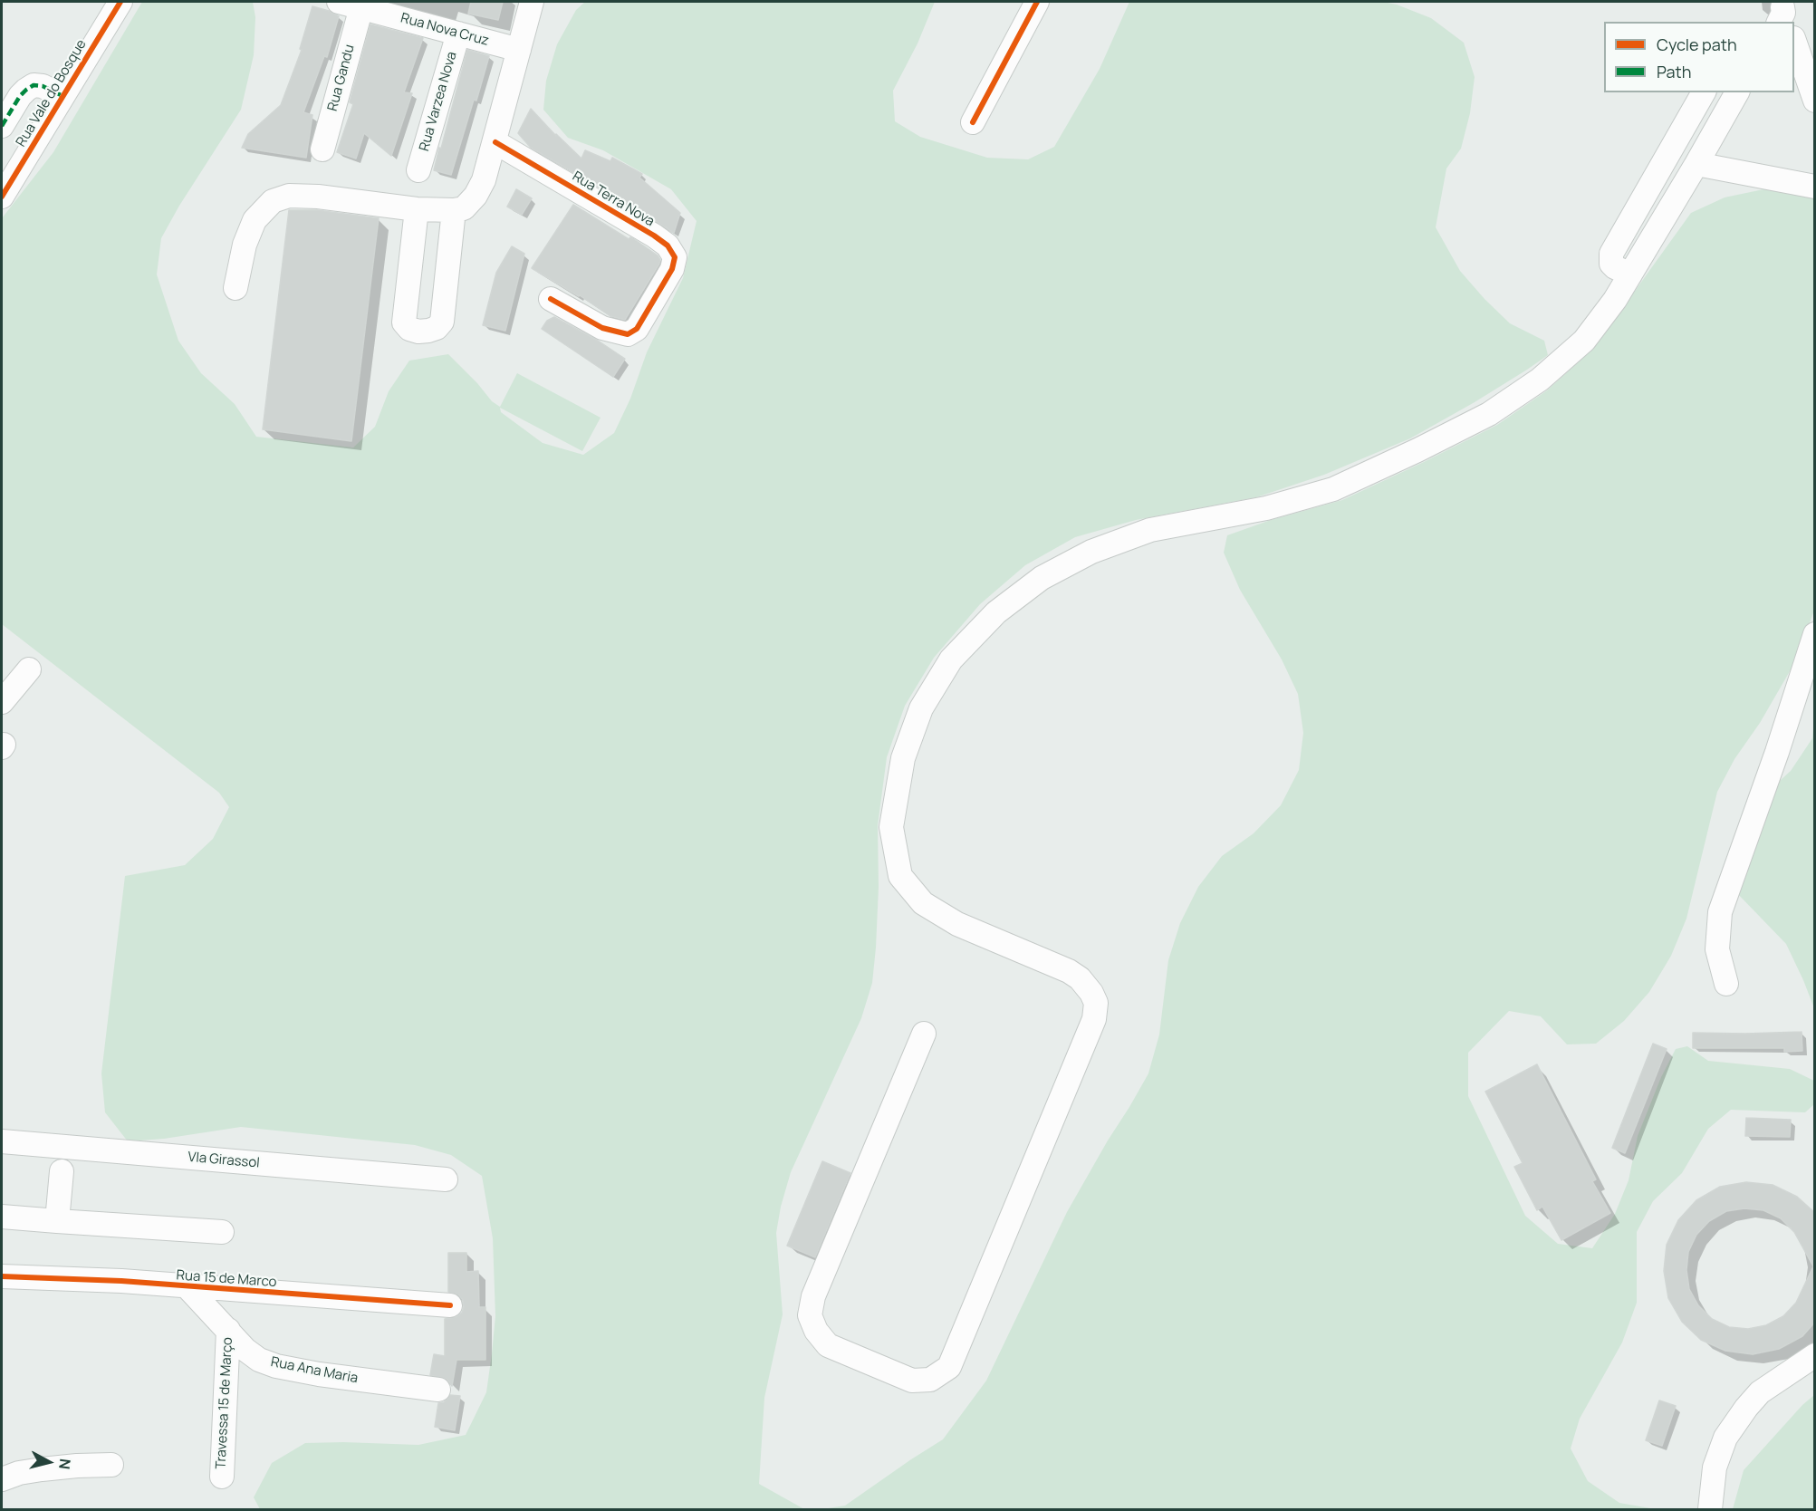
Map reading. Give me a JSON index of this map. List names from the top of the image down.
{
  "streets": {
    "street": [
      "Rua Nova Cruz",
      "Rua Gandu",
      "Rua Vale do Bosque",
      "Rua Varzea Nova",
      "Rua Terra Nova",
      "VIa Girassol",
      "Rua 15 de Marco",
      "Rua Ana Maria",
      "Travessa 15 de Março"
    ]
  },
  "crossings": [
    ["Rua Nova Cruz", "Rua Gandu"],
    ["Rua Nova Cruz", "Rua Varzea Nova"],
    ["Rua 15 de Marco", "Rua Ana Maria"],
    ["Rua Ana Maria", "Travessa 15 de Março"]
  ],
  "legend": ["Cycle path", "Path"],
  "north": "right"
}
